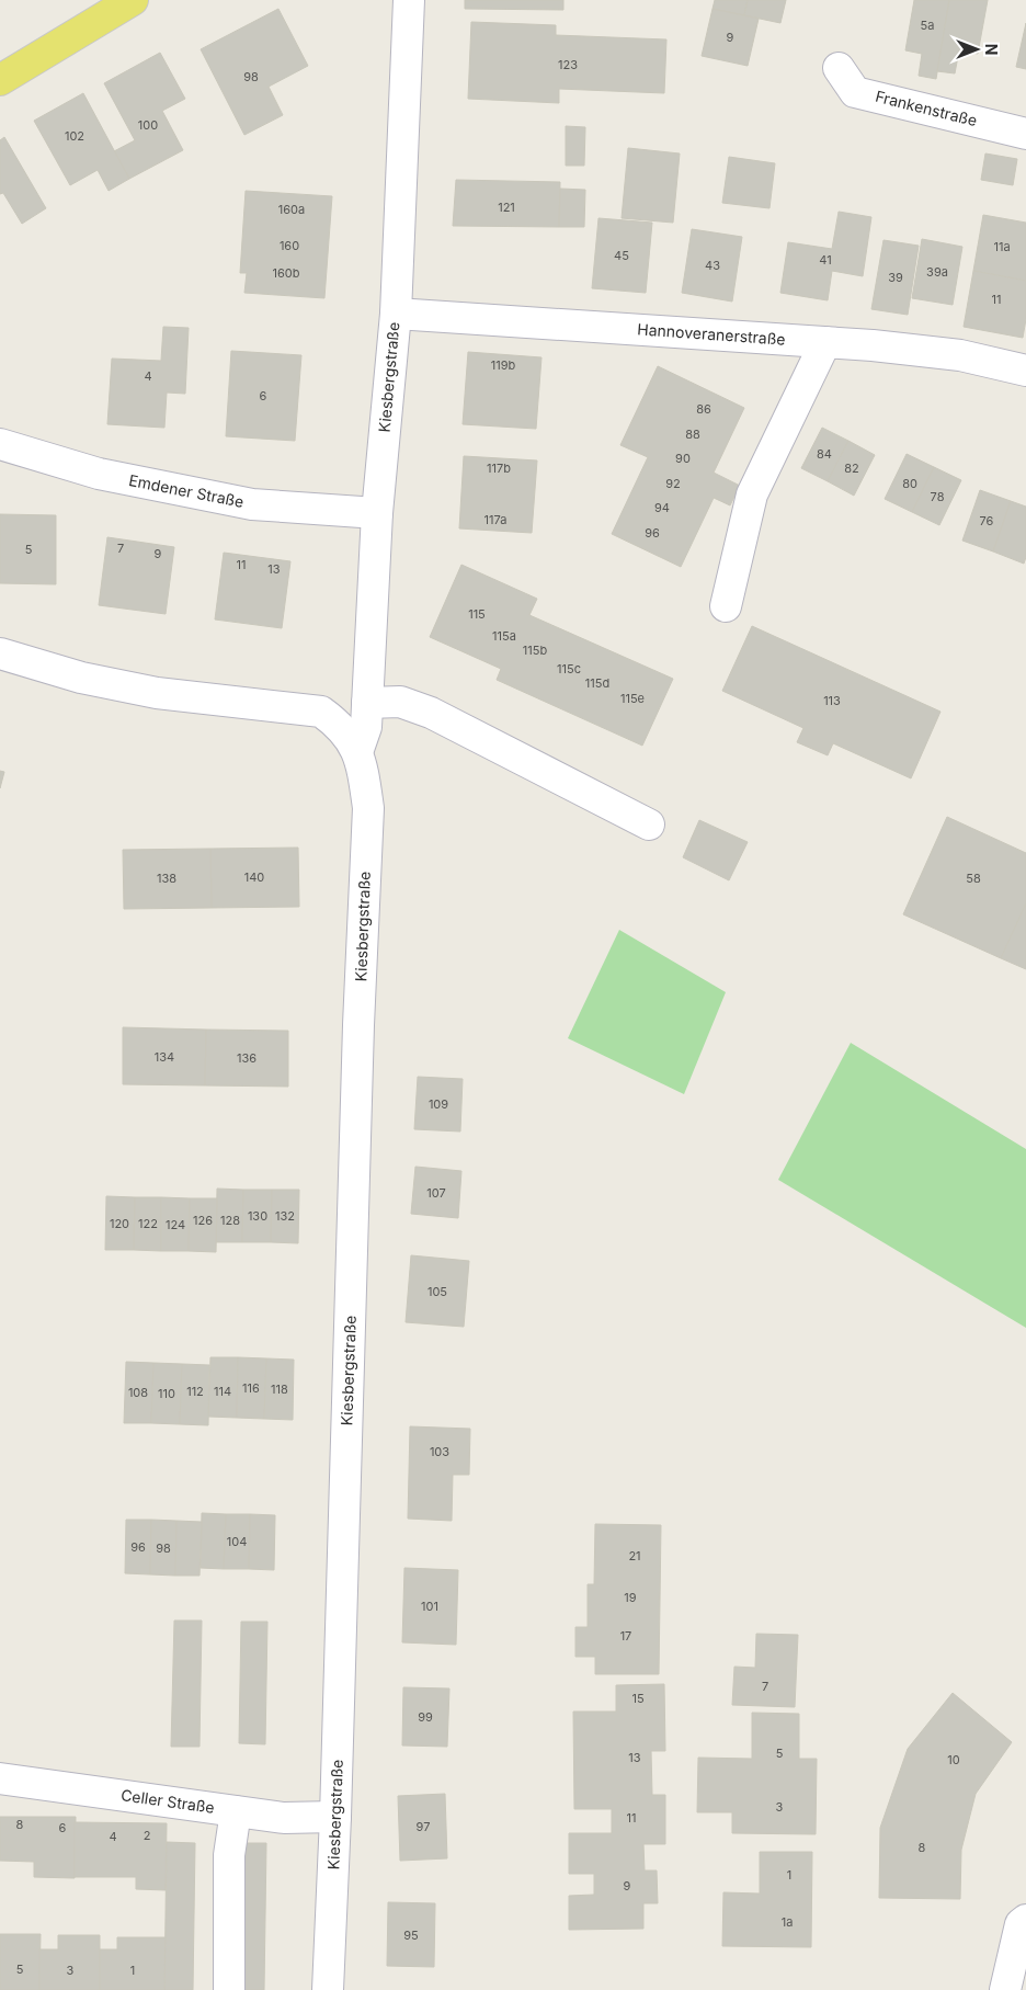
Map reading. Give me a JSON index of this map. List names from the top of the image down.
{
  "streets": {
    "street": [
      "Frankenstraße",
      "Hannoveranerstraße",
      "Kiesbergstraße",
      "Emdener Straße",
      "Celler Straße"
    ]
  },
  "crossings": [
    ["Hannoveranerstraße", "Kiesbergstraße"],
    ["Kiesbergstraße", "Emdener Straße"],
    ["Kiesbergstraße", "Celler Straße"]
  ],
  "house_numbers": [
    "5a",
    "9",
    "123",
    "98",
    "100",
    "102",
    "121",
    "160a",
    "160",
    "11a",
    "45",
    "41",
    "43",
    "39a",
    "160b",
    "39",
    "11",
    "119b",
    "4",
    "6",
    "86",
    "88",
    "84",
    "90",
    "117b",
    "82",
    "92",
    "80",
    "78",
    "94",
    "117a",
    "76",
    "96",
    "7",
    "5",
    "9",
    "11",
    "13",
    "115",
    "115a",
    "115b",
    "115c",
    "115d",
    "115e",
    "113",
    "140",
    "138",
    "58",
    "134",
    "136",
    "109",
    "107",
    "130",
    "132",
    "126",
    "128",
    "120",
    "122",
    "124",
    "105",
    "116",
    "118",
    "112",
    "114",
    "108",
    "110",
    "103",
    "104",
    "96",
    "98",
    "21",
    "19",
    "101",
    "17",
    "7",
    "15",
    "99",
    "5",
    "13",
    "10",
    "3",
    "11",
    "8",
    "97",
    "6",
    "2",
    "4",
    "8",
    "1",
    "9",
    "1a",
    "95",
    "5",
    "3",
    "1"
  ],
  "north": "right"
}
